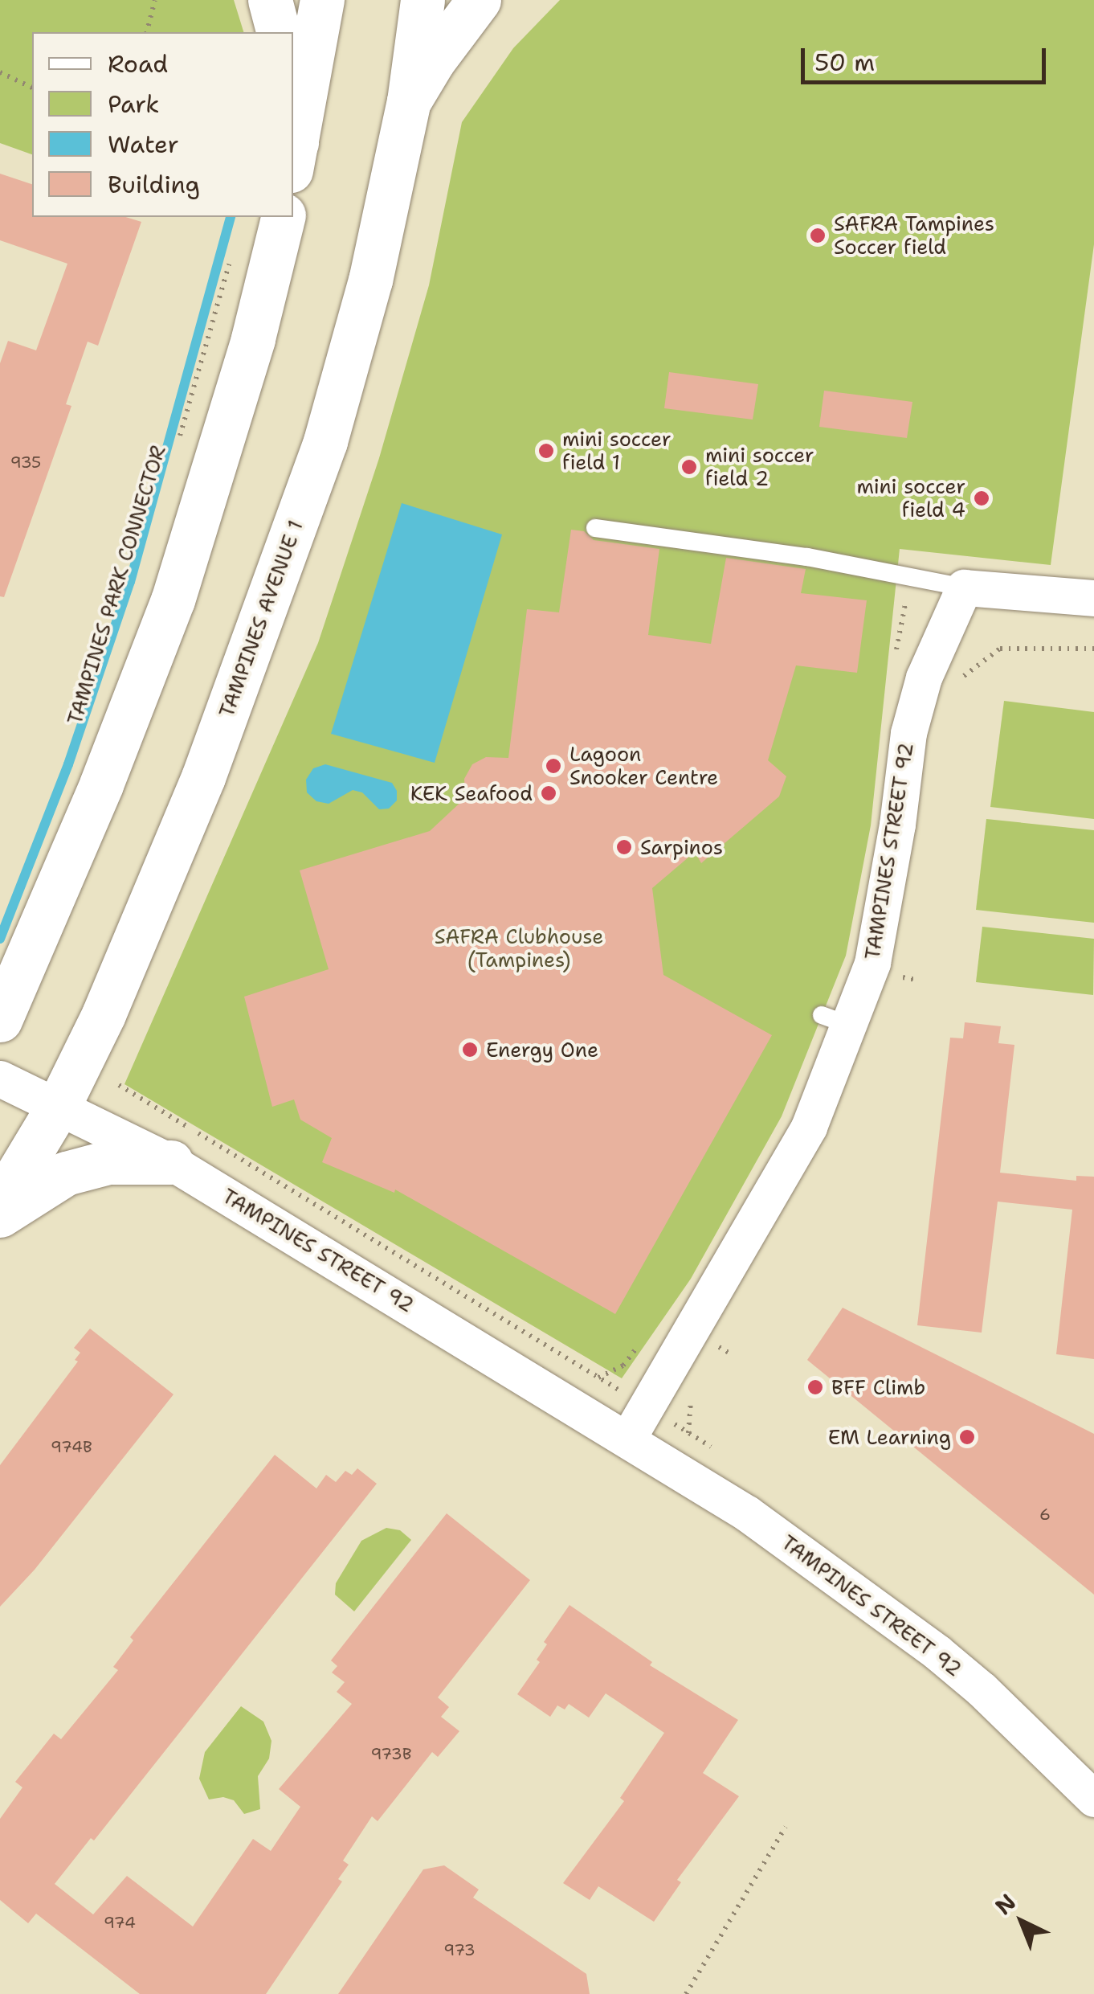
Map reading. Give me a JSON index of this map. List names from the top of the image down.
{
  "streets": {
    "main road": ["TAMPINES AVENUE 1"],
    "street": ["TAMPINES STREET 92"],
    "path": ["TAMPINES PARK CONNECTOR"]
  },
  "crossings": [
    ["TAMPINES AVENUE 1", "TAMPINES STREET 92"]
  ],
  "parks": ["SAFRA Clubhouse (Tampines)"],
  "places": [
    "SAFRA Tampines Soccer field",
    "mini soccer field 1",
    "mini soccer field 2",
    "mini soccer field 4",
    "Lagoon Snooker Centre",
    "KEK Seafood",
    "Sarpinos",
    "Energy One",
    "BFF Climb",
    "EM Learning"
  ],
  "house_numbers": [
    "935",
    "974B",
    "6",
    "973B",
    "974",
    "973"
  ],
  "legend": [
    "Road",
    "Park",
    "Water",
    "Building"
  ],
  "scale_bar": "50 m",
  "north": "top left"
}
